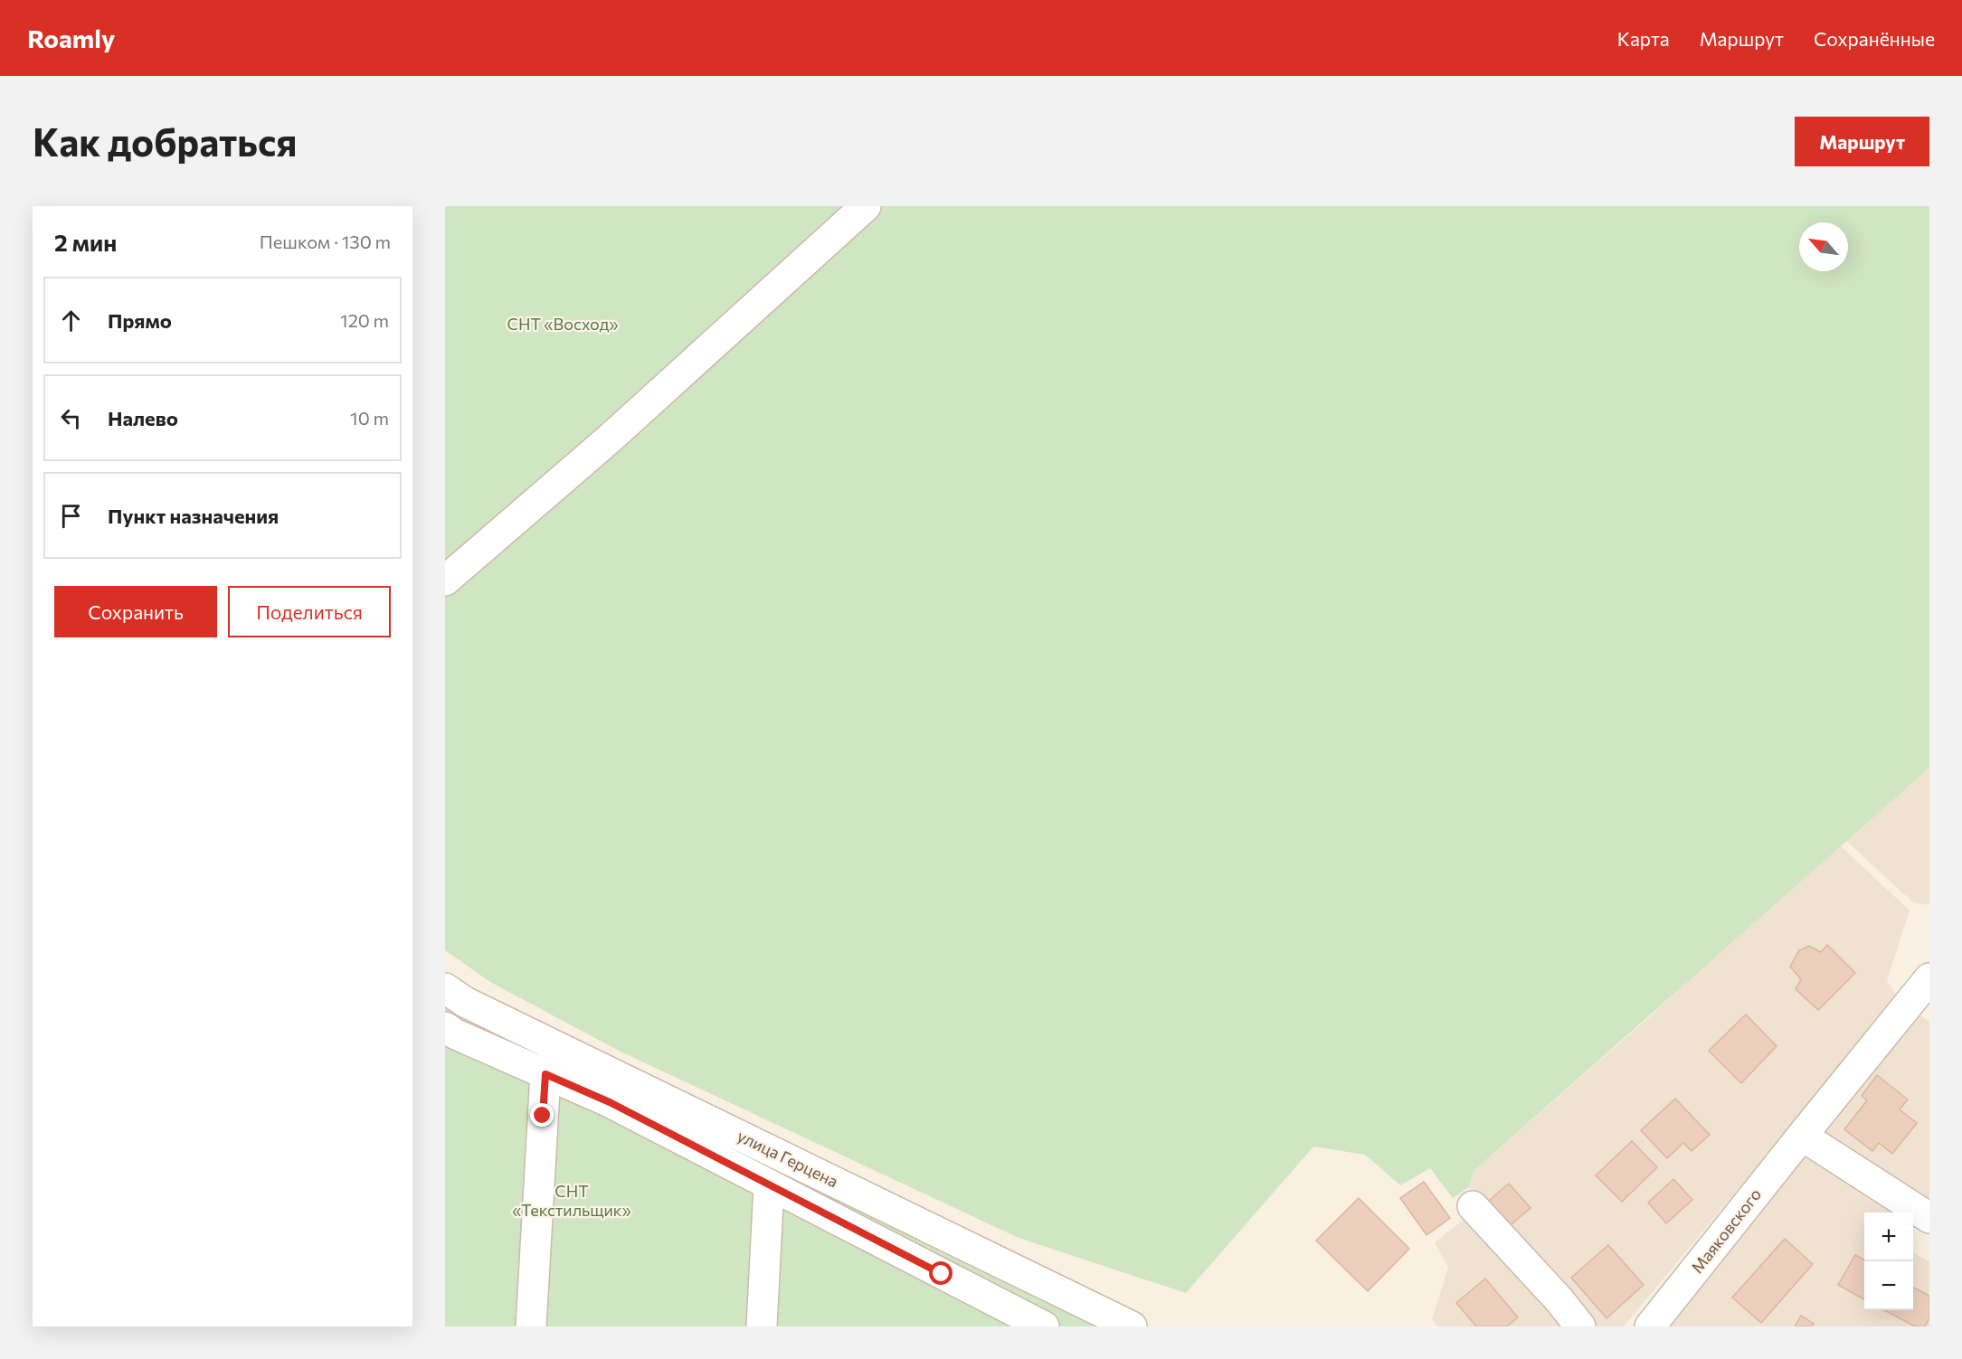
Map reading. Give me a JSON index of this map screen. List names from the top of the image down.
{
  "streets": {
    "street": ["улица Герцена", "Маяковского"]
  },
  "parks": ["СНТ «Восход»", "СНТ «Текстильщик»"],
  "north": "top left",
  "page": {
    "header": "Roamly",
    "nav": ["Карта", "Маршрут", "Сохранённые"],
    "buttons": [
      "Маршрут",
      ["Сохранить", "Поделиться"]
    ],
    "title": "Как добраться",
    "heading": ["2 мин", "Пешком · 130 m"],
    "list": [
      ["Прямо", "120 m"],
      ["Налево", "10 m"],
      "Пункт назначения"
    ],
    "map_buttons": ["+", "−"]
  }
}
